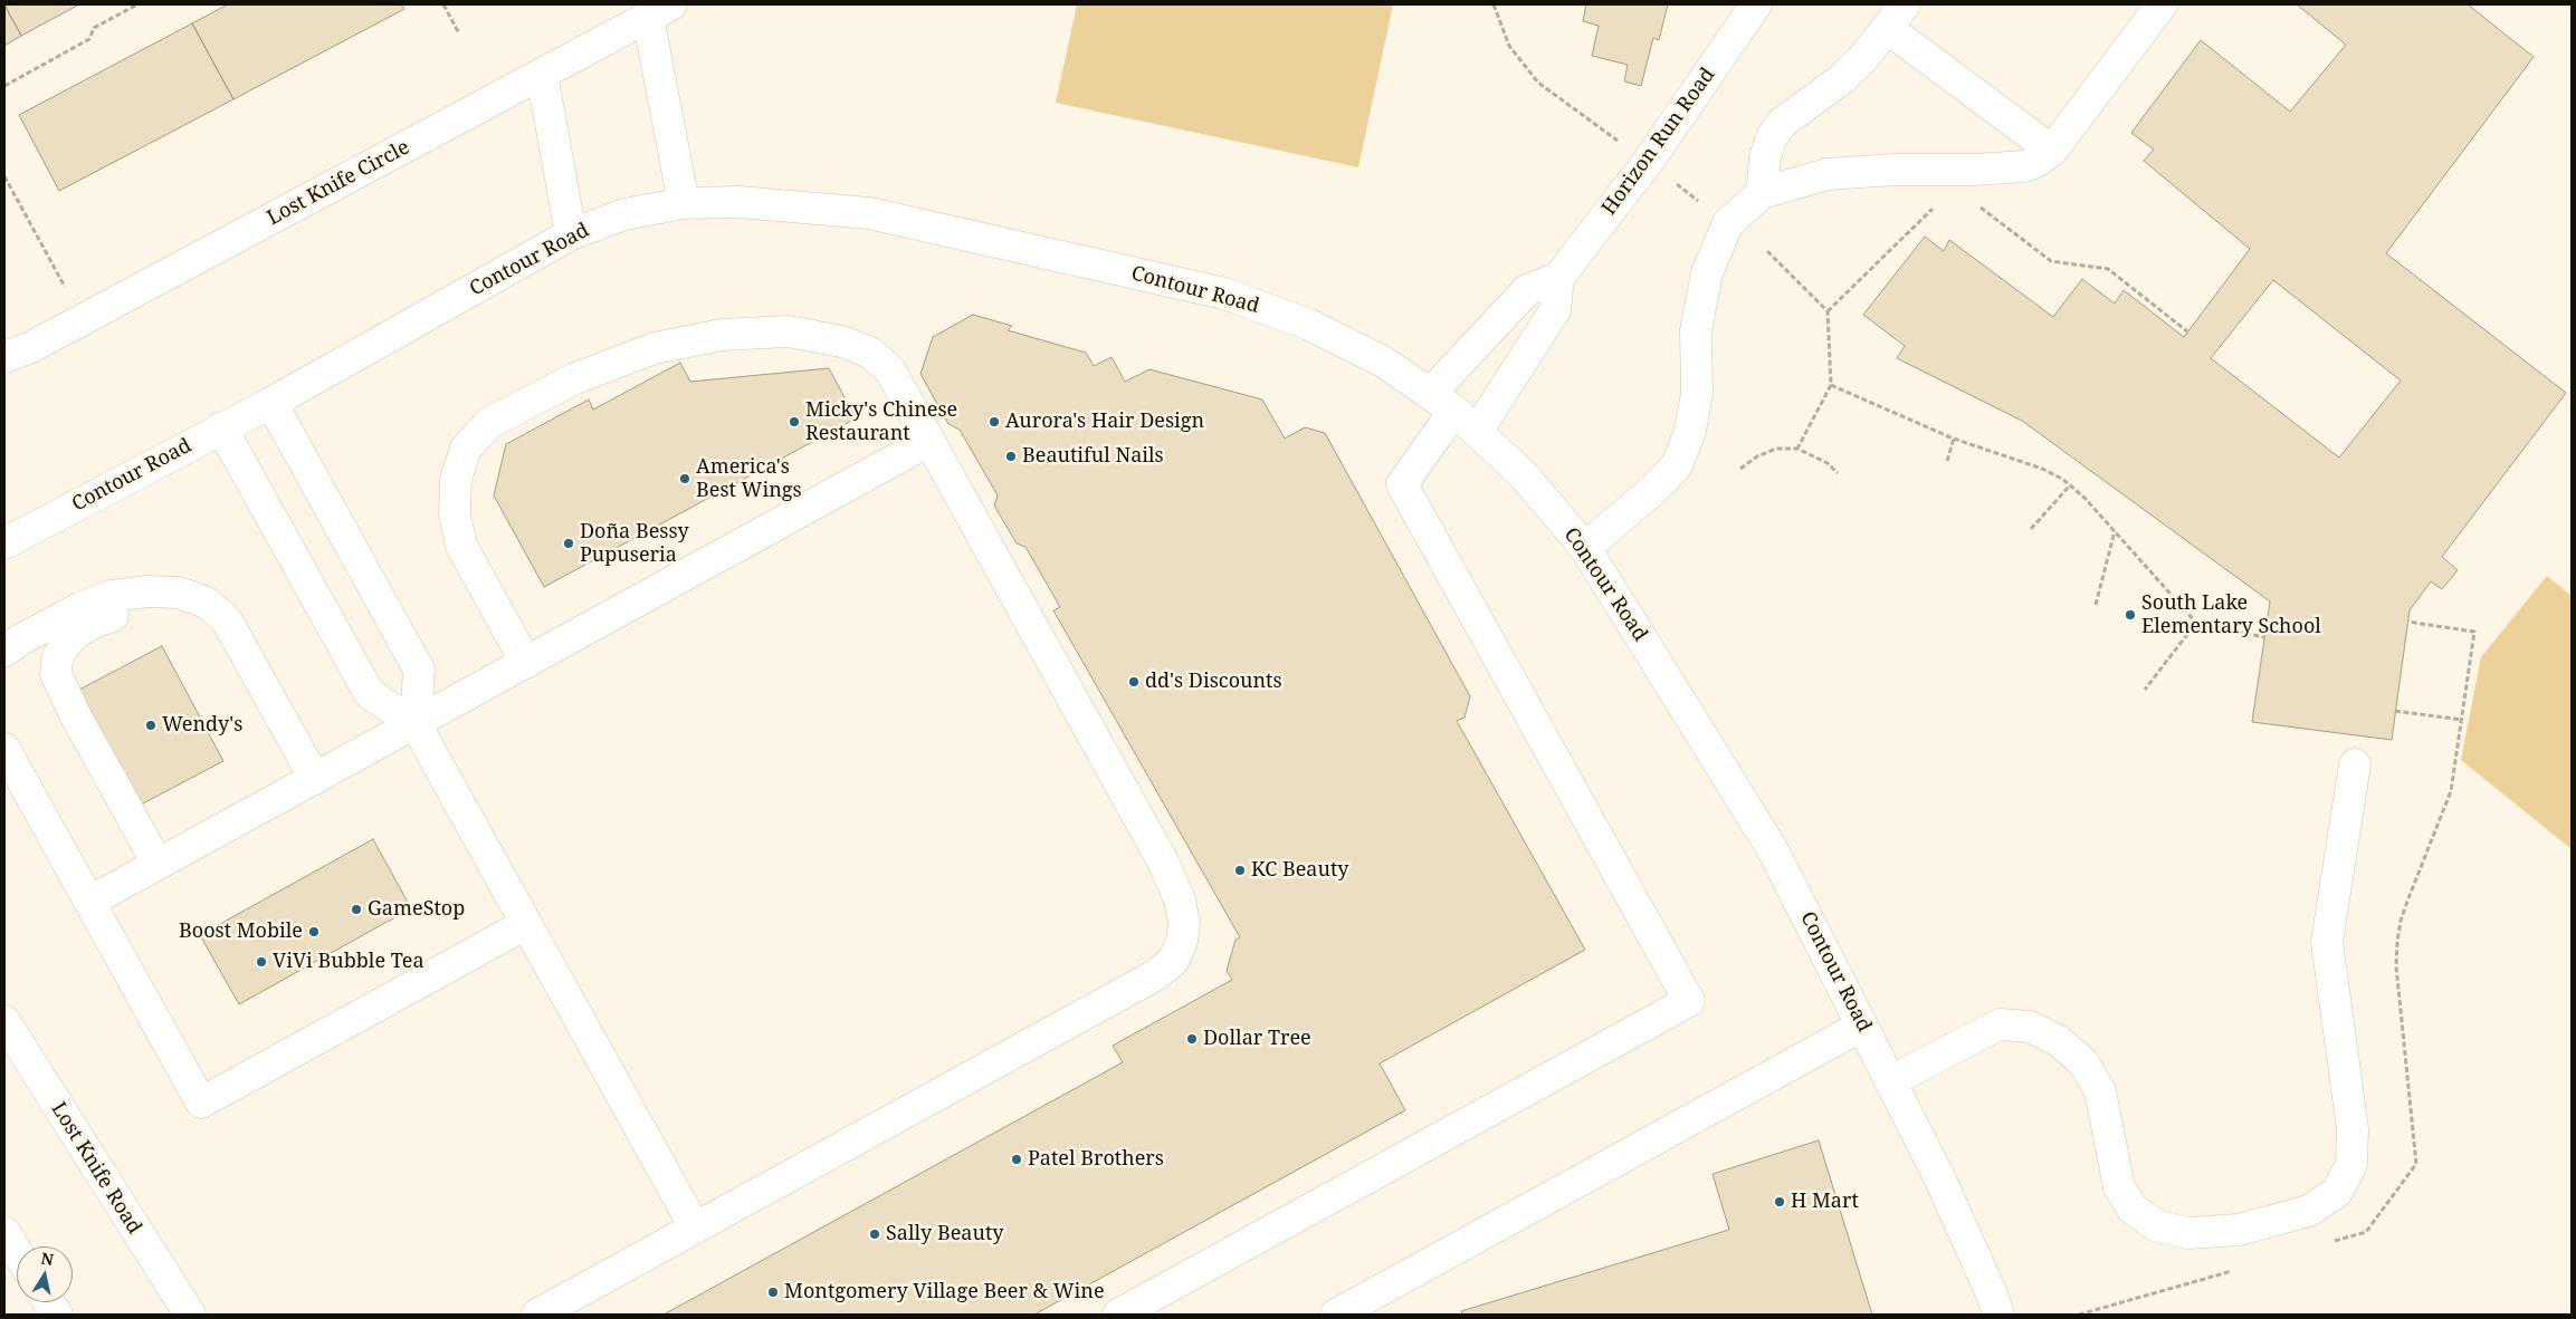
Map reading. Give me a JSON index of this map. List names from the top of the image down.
{
  "streets": {
    "street": [
      "Horizon Run Road",
      "Lost Knife Circle",
      "Contour Road",
      "Lost Knife Road"
    ]
  },
  "places": [
    "Micky's Chinese Restaurant",
    "Aurora's Hair Design",
    "Beautiful Nails",
    "America's Best Wings",
    "Doña Bessy Pupuseria",
    "South Lake Elementary School",
    "dd's Discounts",
    "Wendy's",
    "KC Beauty",
    "GameStop",
    "Boost Mobile",
    "ViVi Bubble Tea",
    "Dollar Tree",
    "Patel Brothers",
    "H Mart",
    "Sally Beauty",
    "Montgomery Village Beer & Wine"
  ],
  "north": "top"
}
